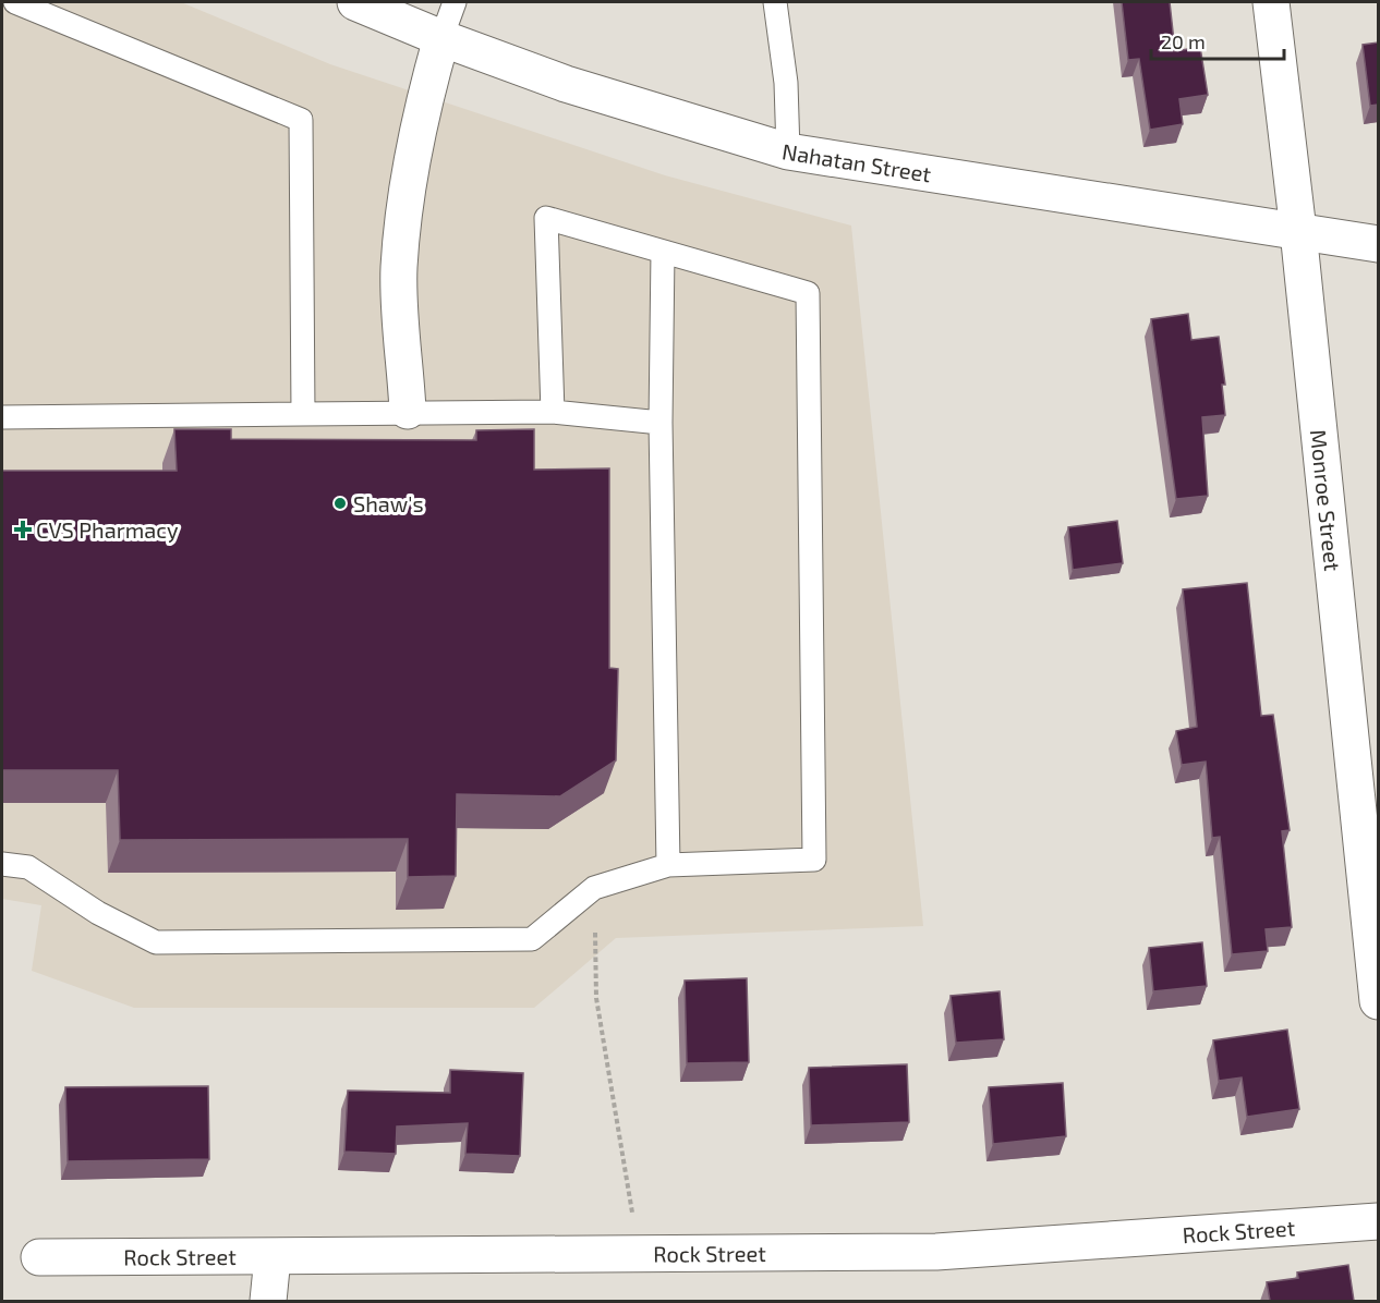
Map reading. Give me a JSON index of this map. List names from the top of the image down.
{
  "streets": {
    "street": ["Nahatan Street", "Monroe Street", "Rock Street"]
  },
  "crossings": [
    ["Nahatan Street", "Monroe Street"]
  ],
  "places": {
    "other": ["Shaw's"],
    "health": ["CVS Pharmacy"]
  },
  "scale_bar": "20 m"
}
